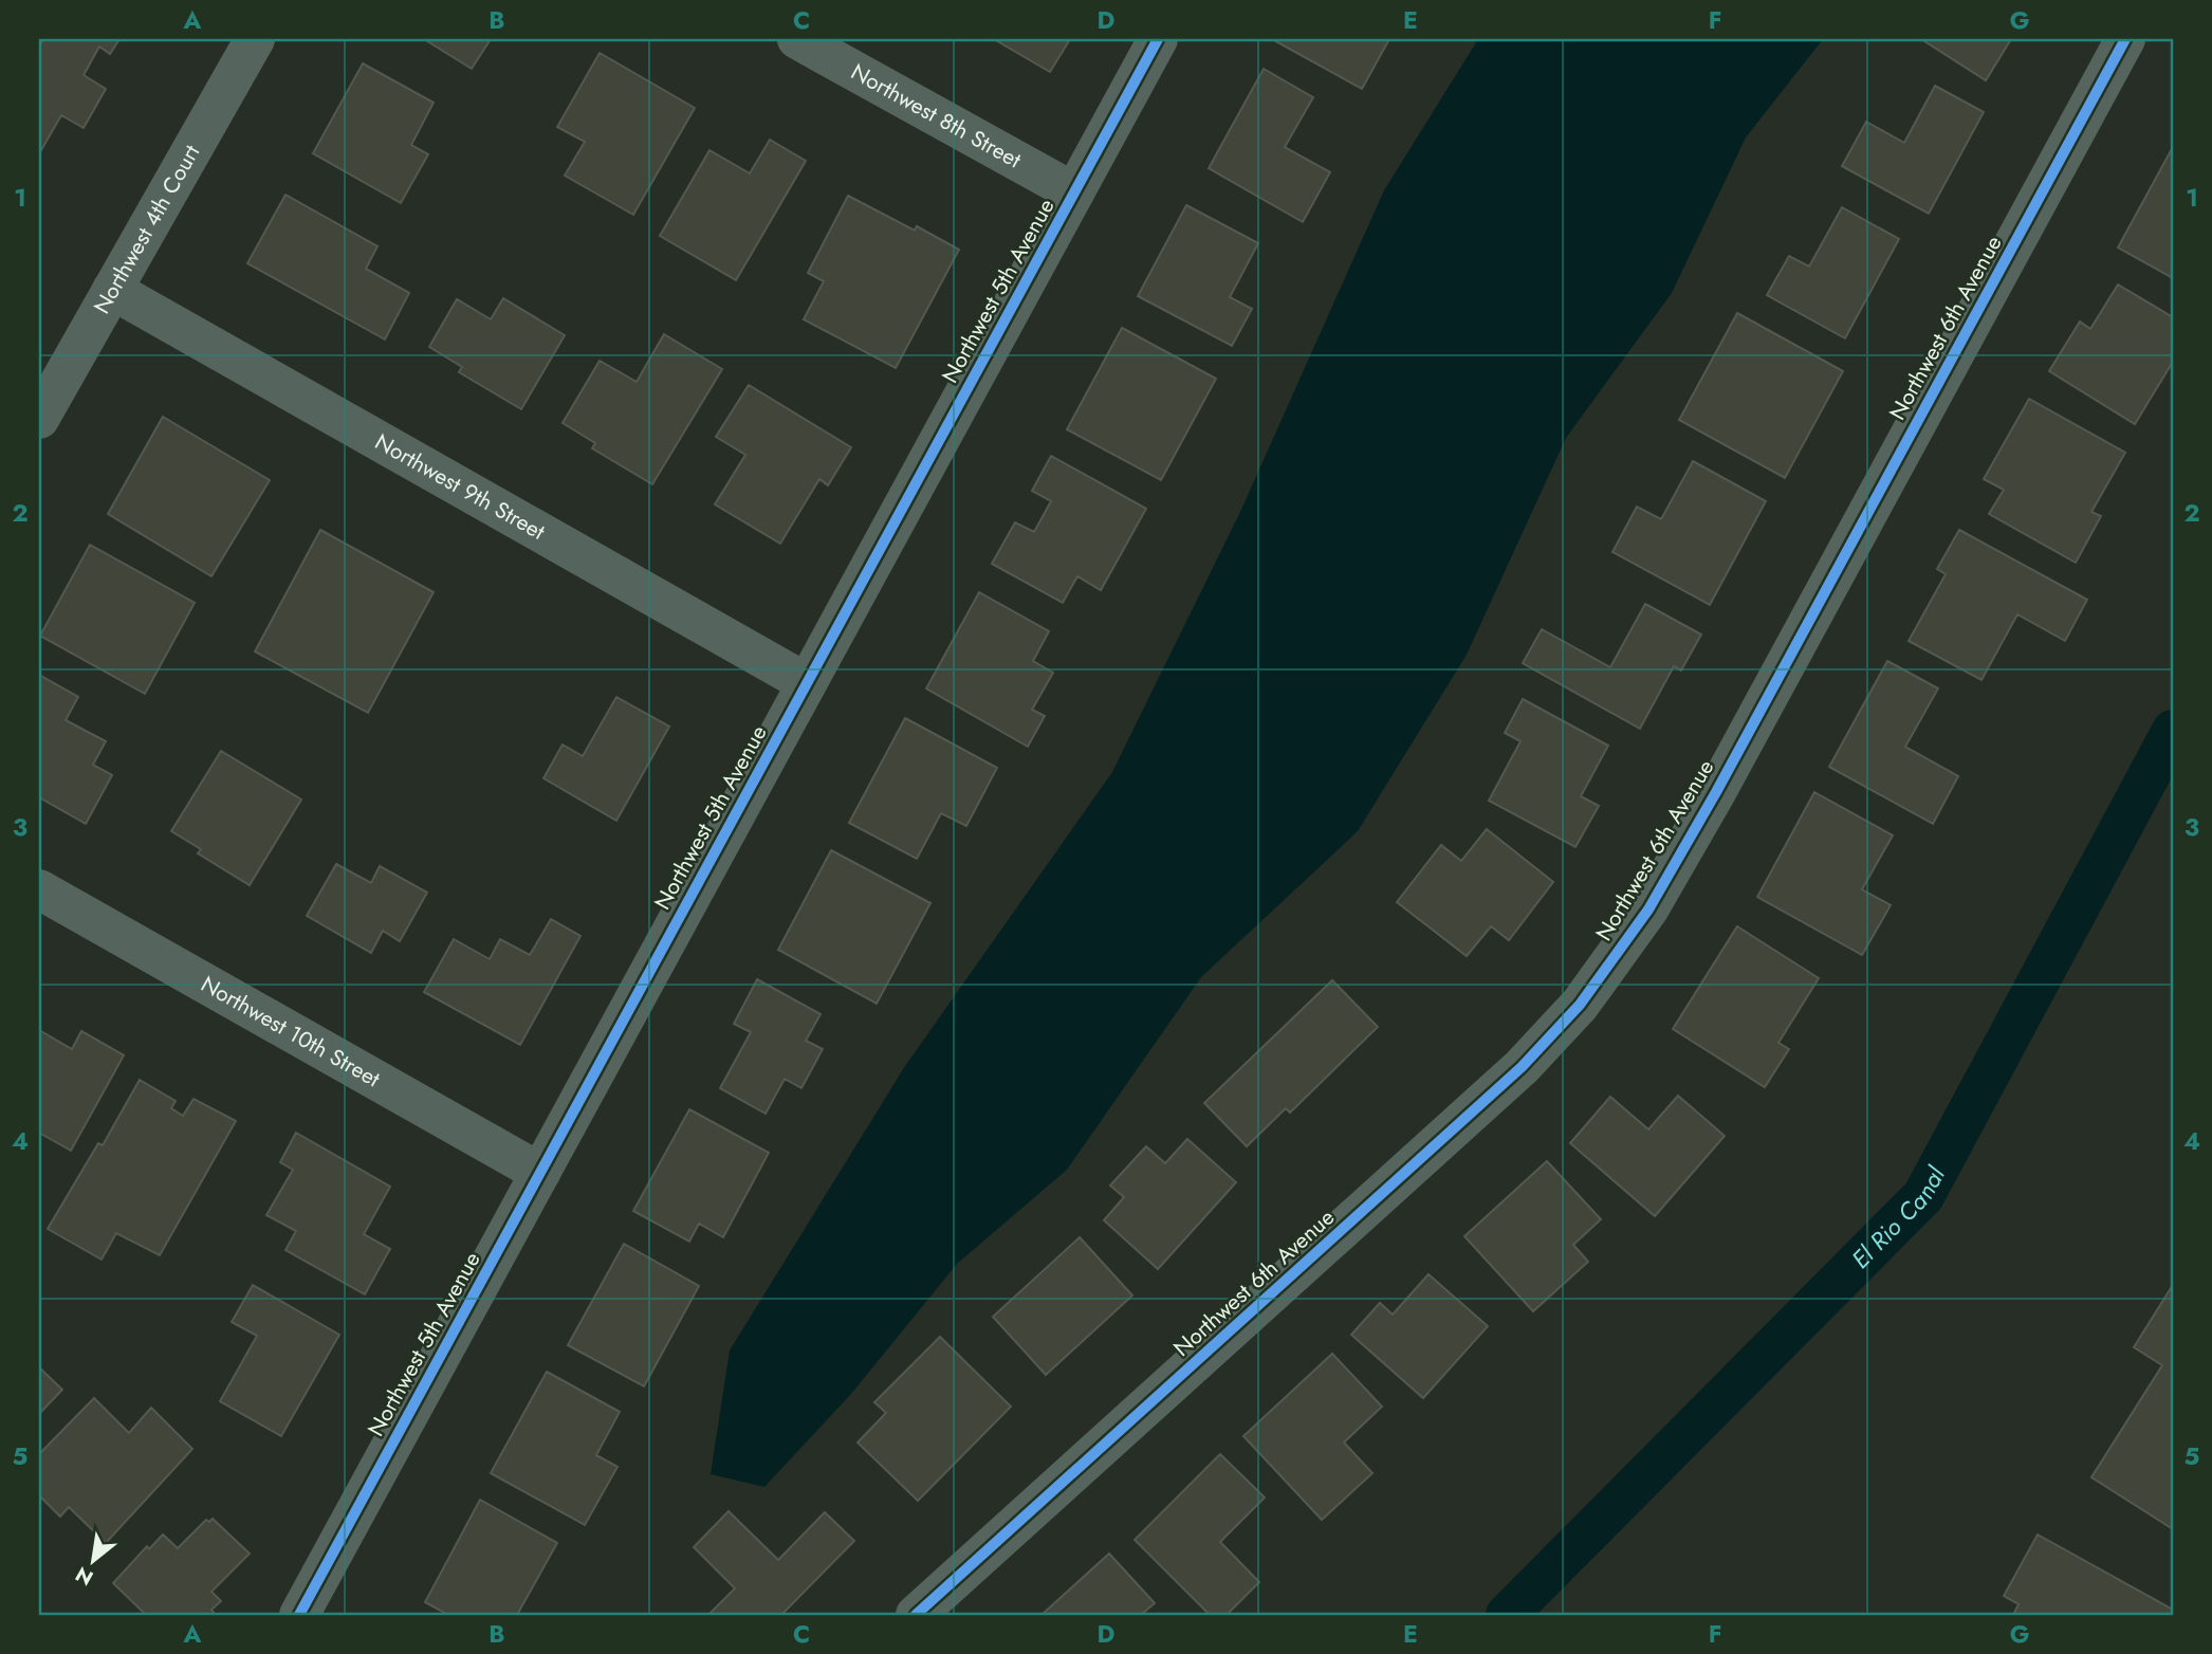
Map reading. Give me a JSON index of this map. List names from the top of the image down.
{
  "streets": {
    "street": [
      "Northwest 8th Street",
      "Northwest 4th Court",
      "Northwest 5th Avenue",
      "Northwest 6th Avenue",
      "Northwest 9th Street",
      "Northwest 10th Street"
    ]
  },
  "crossings": [
    ["Northwest 8th Street", "Northwest 5th Avenue"],
    ["Northwest 4th Court", "Northwest 9th Street"],
    ["Northwest 5th Avenue", "Northwest 9th Street"],
    ["Northwest 5th Avenue", "Northwest 10th Street"]
  ],
  "water": ["El Rio Canal"],
  "north": "bottom left",
  "grid": {
    "columns": [
      "A",
      "B",
      "C",
      "D",
      "E",
      "F",
      "G"
    ],
    "rows": [
      "1",
      "2",
      "3",
      "4",
      "5"
    ]
  }
}
